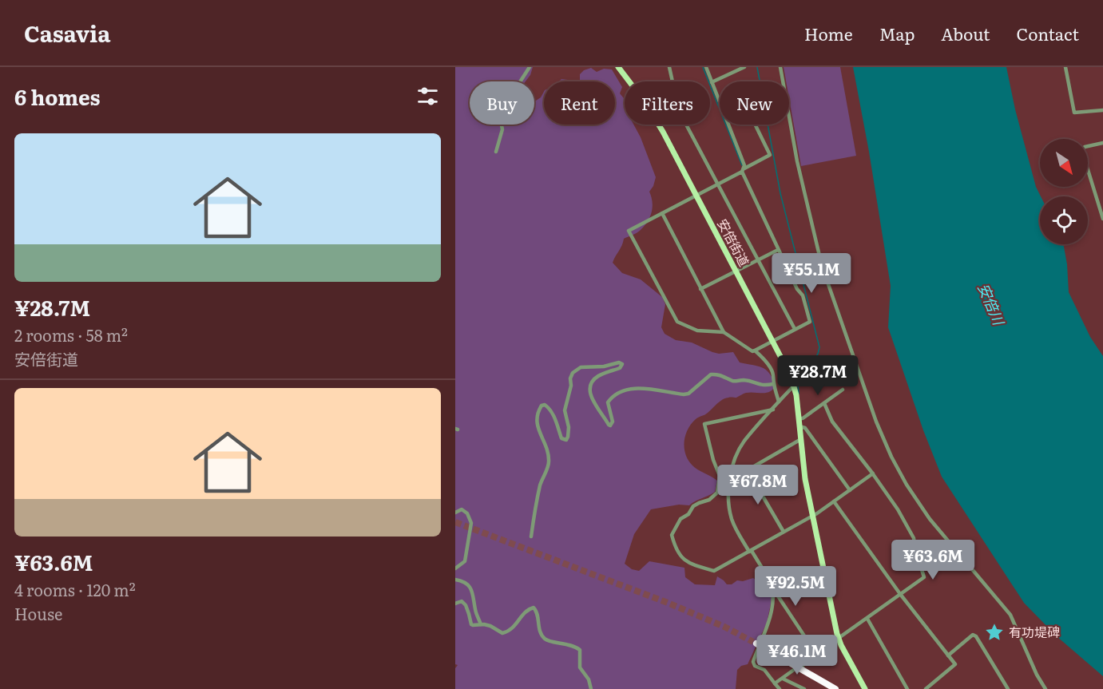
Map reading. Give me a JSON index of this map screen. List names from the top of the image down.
{
  "streets": {
    "main road": ["安倍街道"]
  },
  "water": ["安倍川"],
  "places": {
    "place": ["有功堤碑"]
  },
  "north": "bottom right",
  "page": {
    "header": "Casavia",
    "nav": [
      "Home",
      "Map",
      "About",
      "Contact"
    ],
    "heading": "6 homes",
    "chip": [
      "Buy",
      "Rent",
      "Filters",
      "New"
    ],
    "list": [
      {
        "name": "¥28.7M",
        "note": "2 rooms · 58 m² · 安倍街道"
      },
      {
        "name": "¥63.6M",
        "note": "4 rooms · 120 m² · House"
      }
    ],
    "price": [
      "¥55.1M",
      "¥28.7M",
      "¥67.8M",
      "¥63.6M",
      "¥92.5M",
      "¥46.1M"
    ]
  }
}
